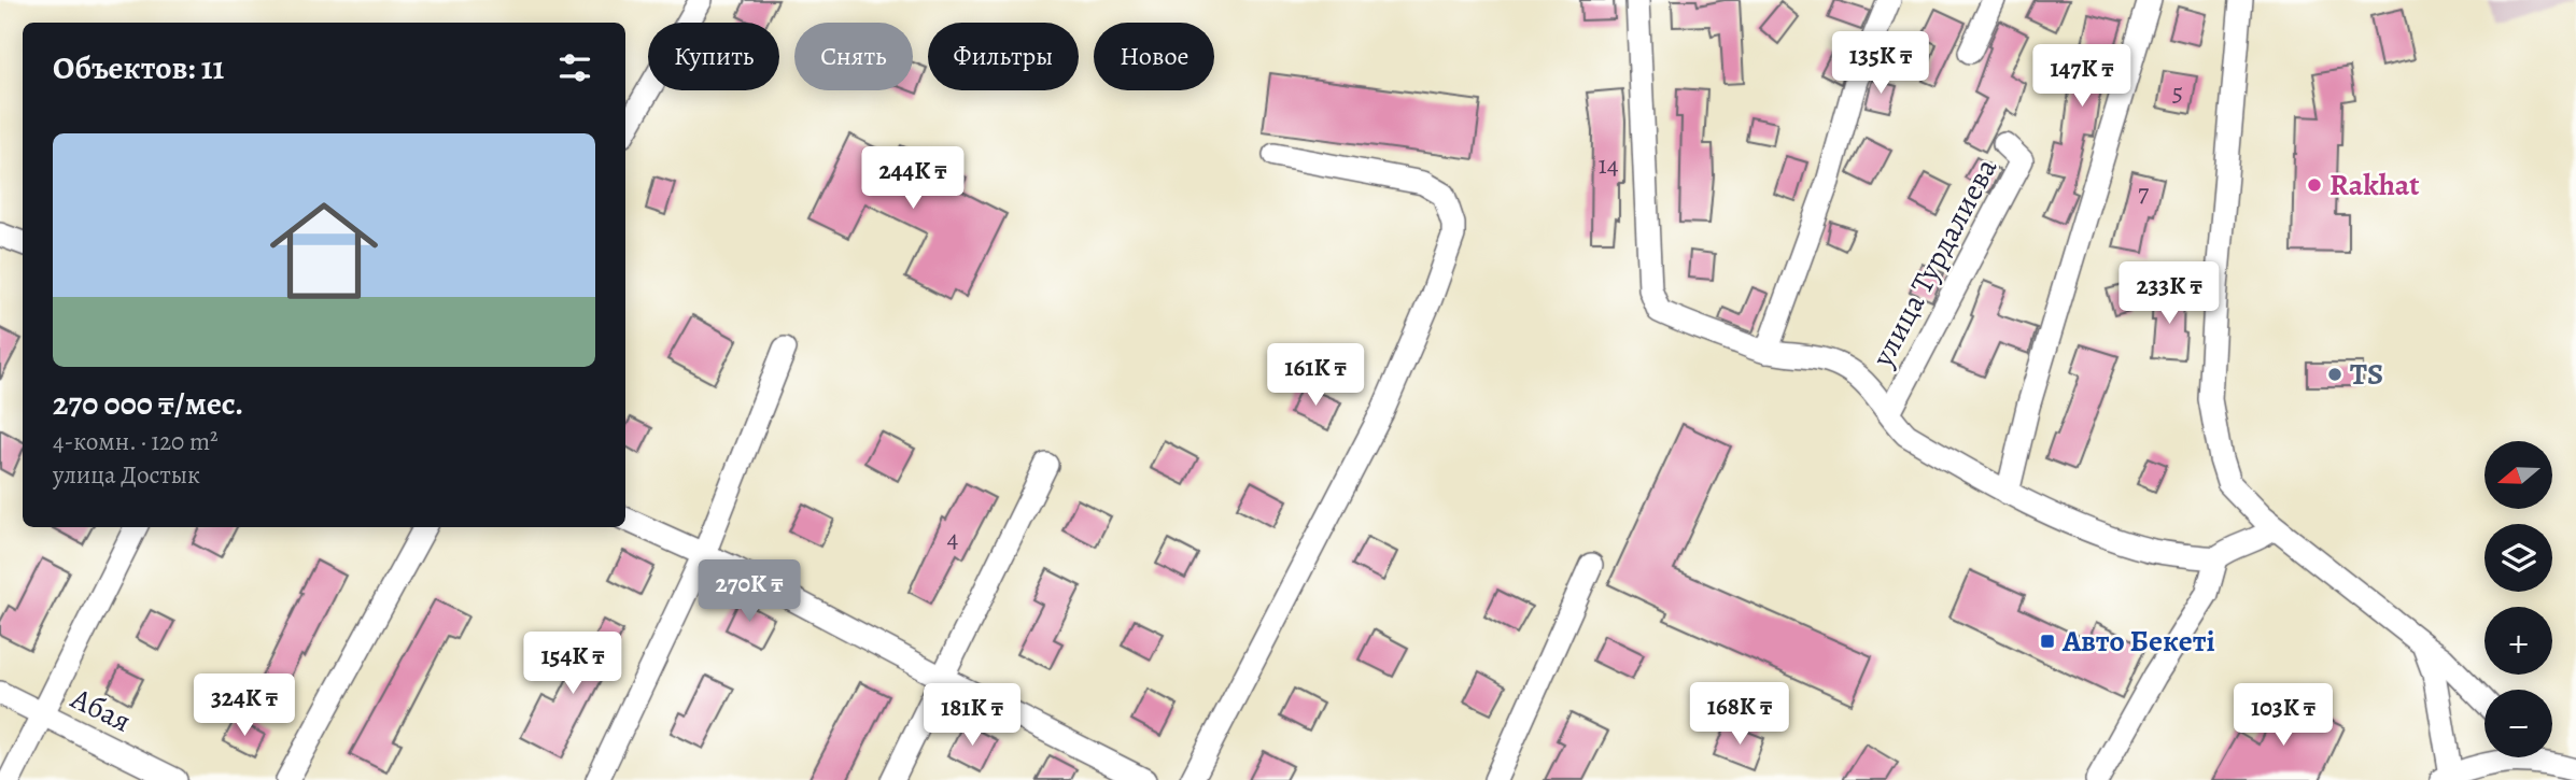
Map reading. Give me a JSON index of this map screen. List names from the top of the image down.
{
  "streets": {
    "street": ["улица Турдалиева", "Абая"]
  },
  "places": {
    "other": ["Rakhat", "TS"],
    "transit": ["Авто Бекетi"]
  },
  "house_numbers": [
    "5",
    "14",
    "7",
    "4"
  ],
  "north": "left",
  "page": {
    "chip": [
      "Купить",
      "Снять",
      "Фильтры",
      "Новое"
    ],
    "heading": "Объектов: 11",
    "price": [
      "135K ₸",
      "147K ₸",
      "244K ₸",
      "233K ₸",
      "161K ₸",
      "270K ₸",
      "154K ₸",
      "324K ₸",
      "168K ₸",
      "181K ₸",
      "103K ₸"
    ],
    "list": [
      {
        "name": "270 000 ₸/мес.",
        "note": "4-комн. · 120 m² · улица Достык"
      }
    ],
    "map_buttons": ["+", "−"]
  }
}
